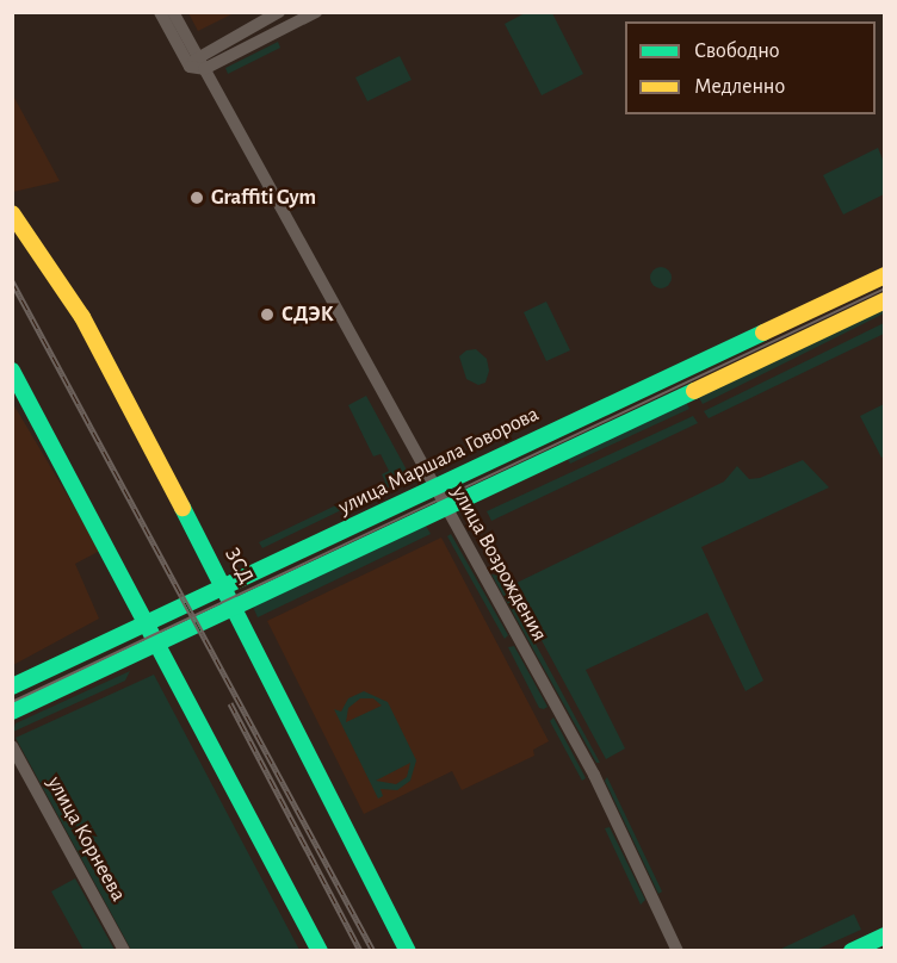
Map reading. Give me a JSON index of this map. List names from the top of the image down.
{
  "streets": {
    "main road": ["улица Маршала Говорова", "ЗСД"],
    "street": ["улица Возрождения", "улица Корнеева"]
  },
  "crossings": [
    ["улица Маршала Говорова", "улица Возрождения"]
  ],
  "places": ["Graffiti Gym", "СДЭК"],
  "legend": ["Свободно", "Медленно"]
}
